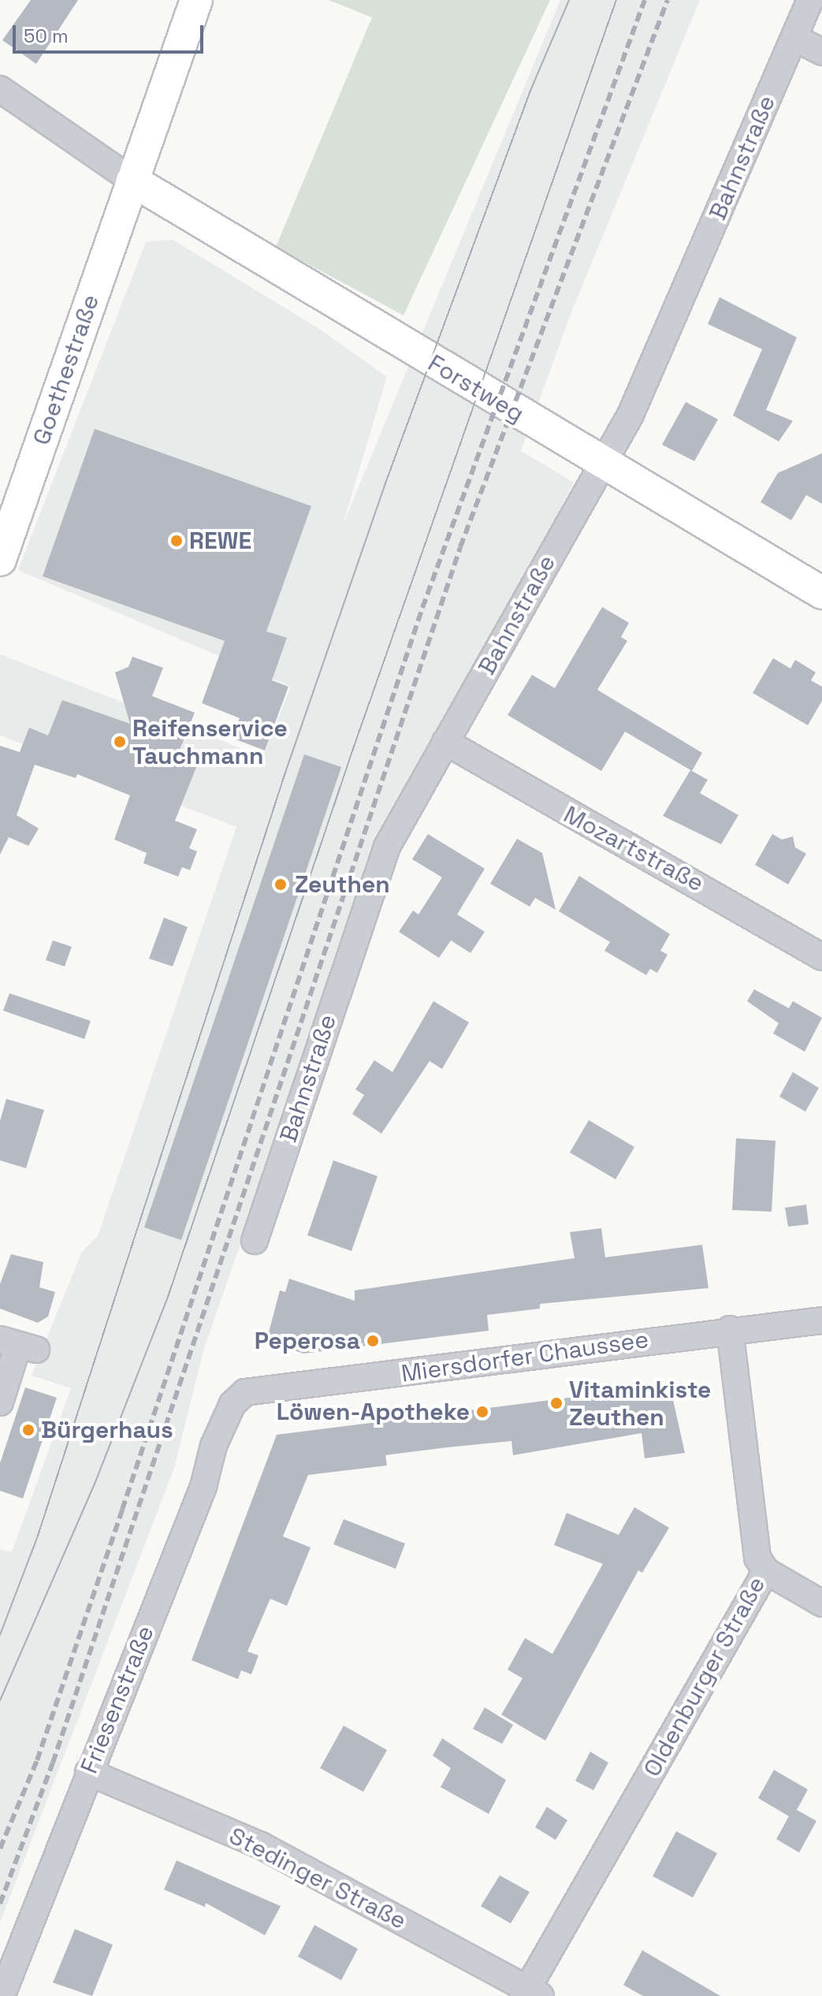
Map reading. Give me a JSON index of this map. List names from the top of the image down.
{
  "streets": {
    "main road": ["Goethestraße", "Forstweg"],
    "street": [
      "Bahnstraße",
      "Mozartstraße",
      "Miersdorfer Chaussee",
      "Oldenburger Straße",
      "Friesenstraße",
      "Stedinger Straße"
    ]
  },
  "crossings": [
    ["Bahnstraße", "Forstweg"],
    ["Bahnstraße", "Mozartstraße"],
    ["Goethestraße", "Forstweg"],
    ["Miersdorfer Chaussee", "Oldenburger Straße"],
    ["Miersdorfer Chaussee", "Friesenstraße"],
    ["Oldenburger Straße", "Stedinger Straße"],
    ["Friesenstraße", "Stedinger Straße"]
  ],
  "places": [
    "REWE",
    "Reifenservice Tauchmann",
    "Zeuthen",
    "Peperosa",
    "Vitaminkiste Zeuthen",
    "Löwen-Apotheke",
    "Bürgerhaus"
  ],
  "scale_bar": "50 m"
}
